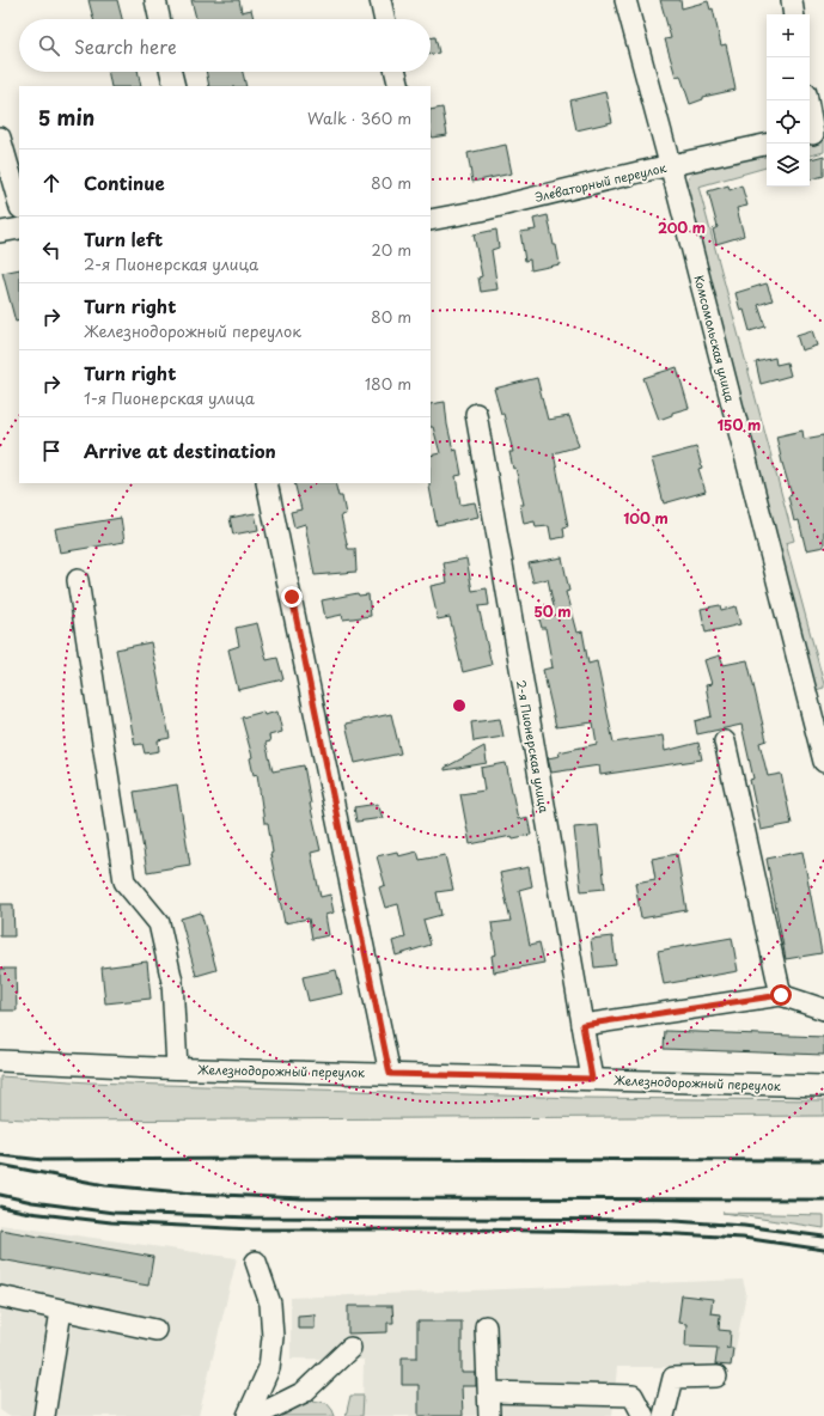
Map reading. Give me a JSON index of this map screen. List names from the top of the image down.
{
  "streets": {
    "street": [
      "Элеваторный переулок",
      "Комсомольская улица",
      "2-я Пионерская улица",
      "Железнодорожный переулок"
    ]
  },
  "crossings": [
    ["Элеваторный переулок", "Комсомольская улица"],
    ["2-я Пионерская улица", "Железнодорожный переулок"]
  ],
  "page": {
    "map_buttons": ["+", "−"],
    "search": "Search here",
    "heading": ["5 min", "Walk · 360 m"],
    "list": [
      ["Continue", "80 m"],
      ["Turn left", "2-я Пионерская улица", "20 m"],
      ["Turn right", "Железнодорожный переулок", "80 m"],
      ["Turn right", "1-я Пионерская улица", "180 m"],
      "Arrive at destination"
    ]
  },
  "rings": [
    "200 m",
    "150 m",
    "100 m",
    "50 m"
  ]
}
